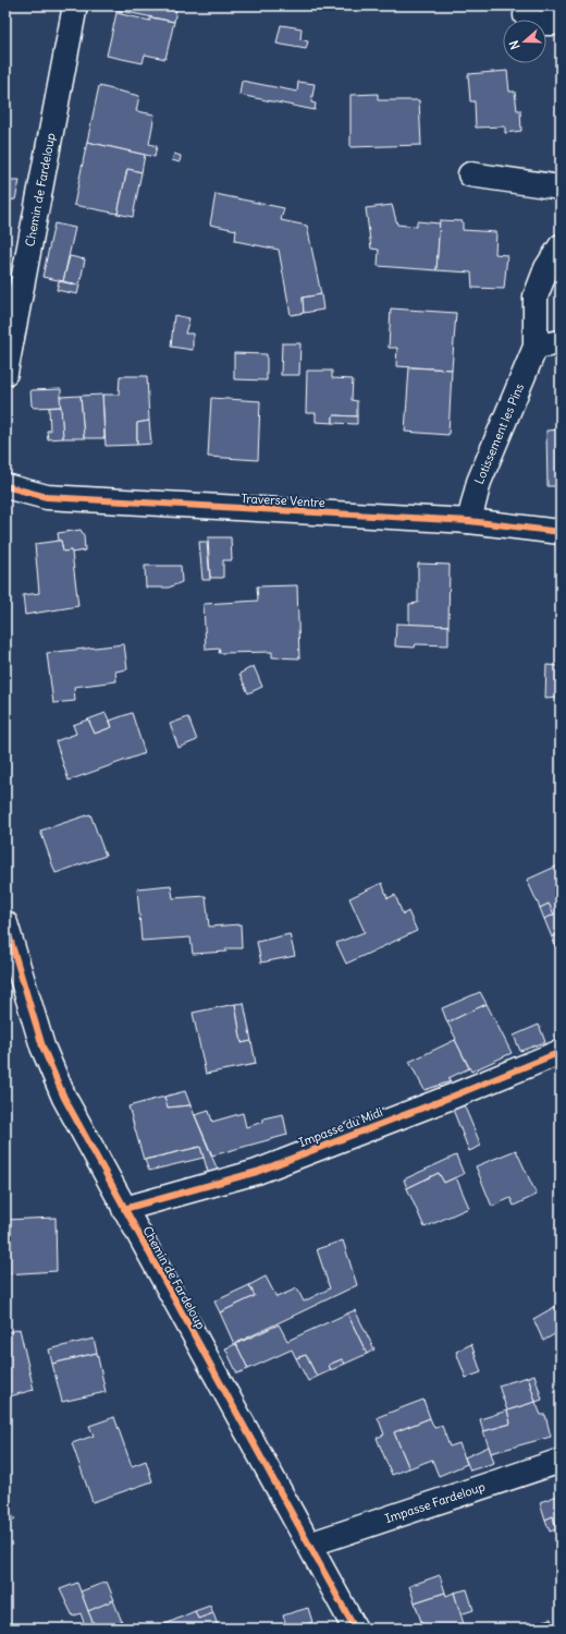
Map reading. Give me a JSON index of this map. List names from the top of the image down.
{
  "streets": {
    "street": [
      "Chemin de Fardeloup",
      "Lotissement les Pins",
      "Traverse Ventre",
      "Impasse du Midi",
      "Impasse Fardeloup"
    ]
  },
  "crossings": [
    ["Chemin de Fardeloup", "Impasse du Midi"],
    ["Chemin de Fardeloup", "Impasse Fardeloup"],
    ["Lotissement les Pins", "Traverse Ventre"]
  ],
  "north": "left"
}
